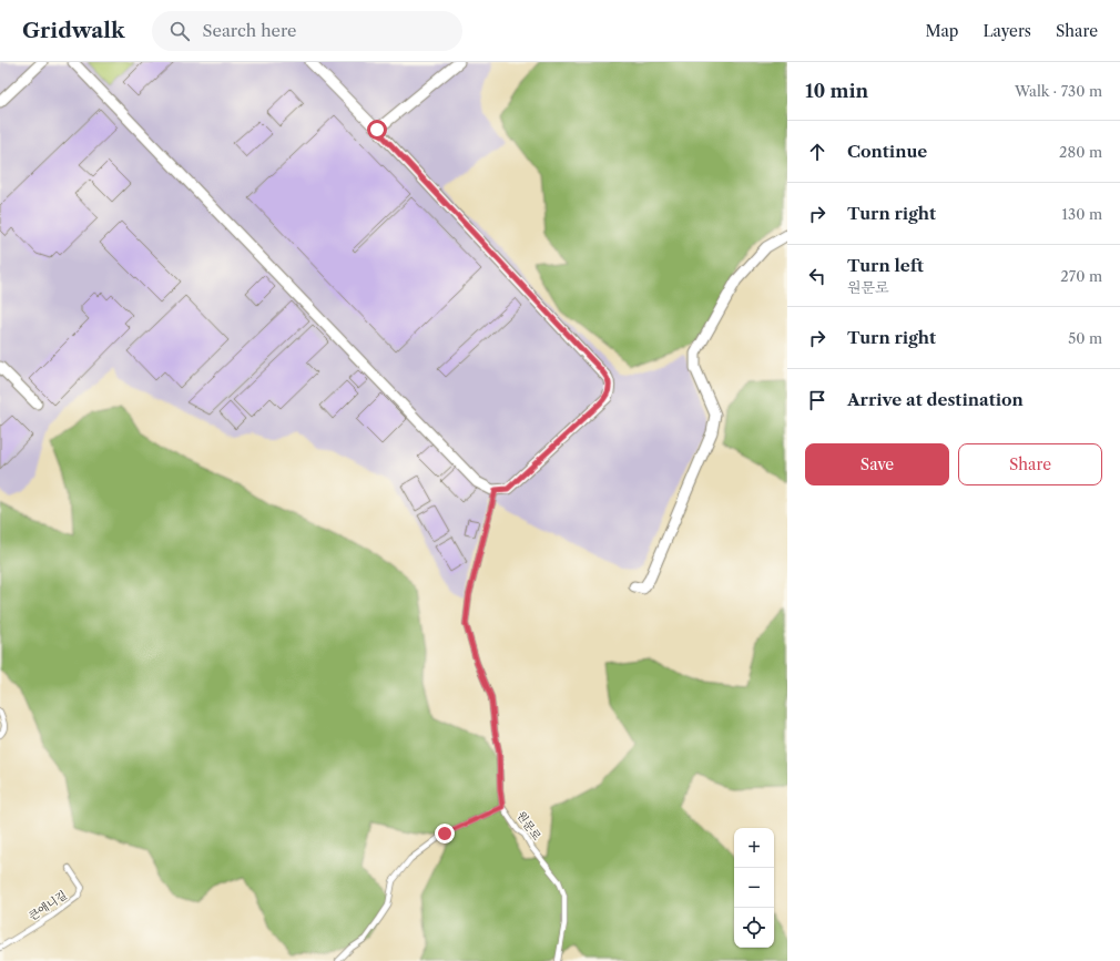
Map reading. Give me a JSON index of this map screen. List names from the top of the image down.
{
  "streets": {
    "lane": ["원문로", "큰애니길"]
  },
  "page": {
    "header": "Gridwalk",
    "search": "Search here",
    "nav": ["Map", "Layers", "Share"],
    "heading": ["10 min", "Walk · 730 m"],
    "list": [
      ["Continue", "280 m"],
      ["Turn right", "130 m"],
      ["Turn left", "원문로", "270 m"],
      ["Turn right", "50 m"],
      "Arrive at destination"
    ],
    "buttons": ["Save", "Share"],
    "map_buttons": ["+", "−"]
  }
}
